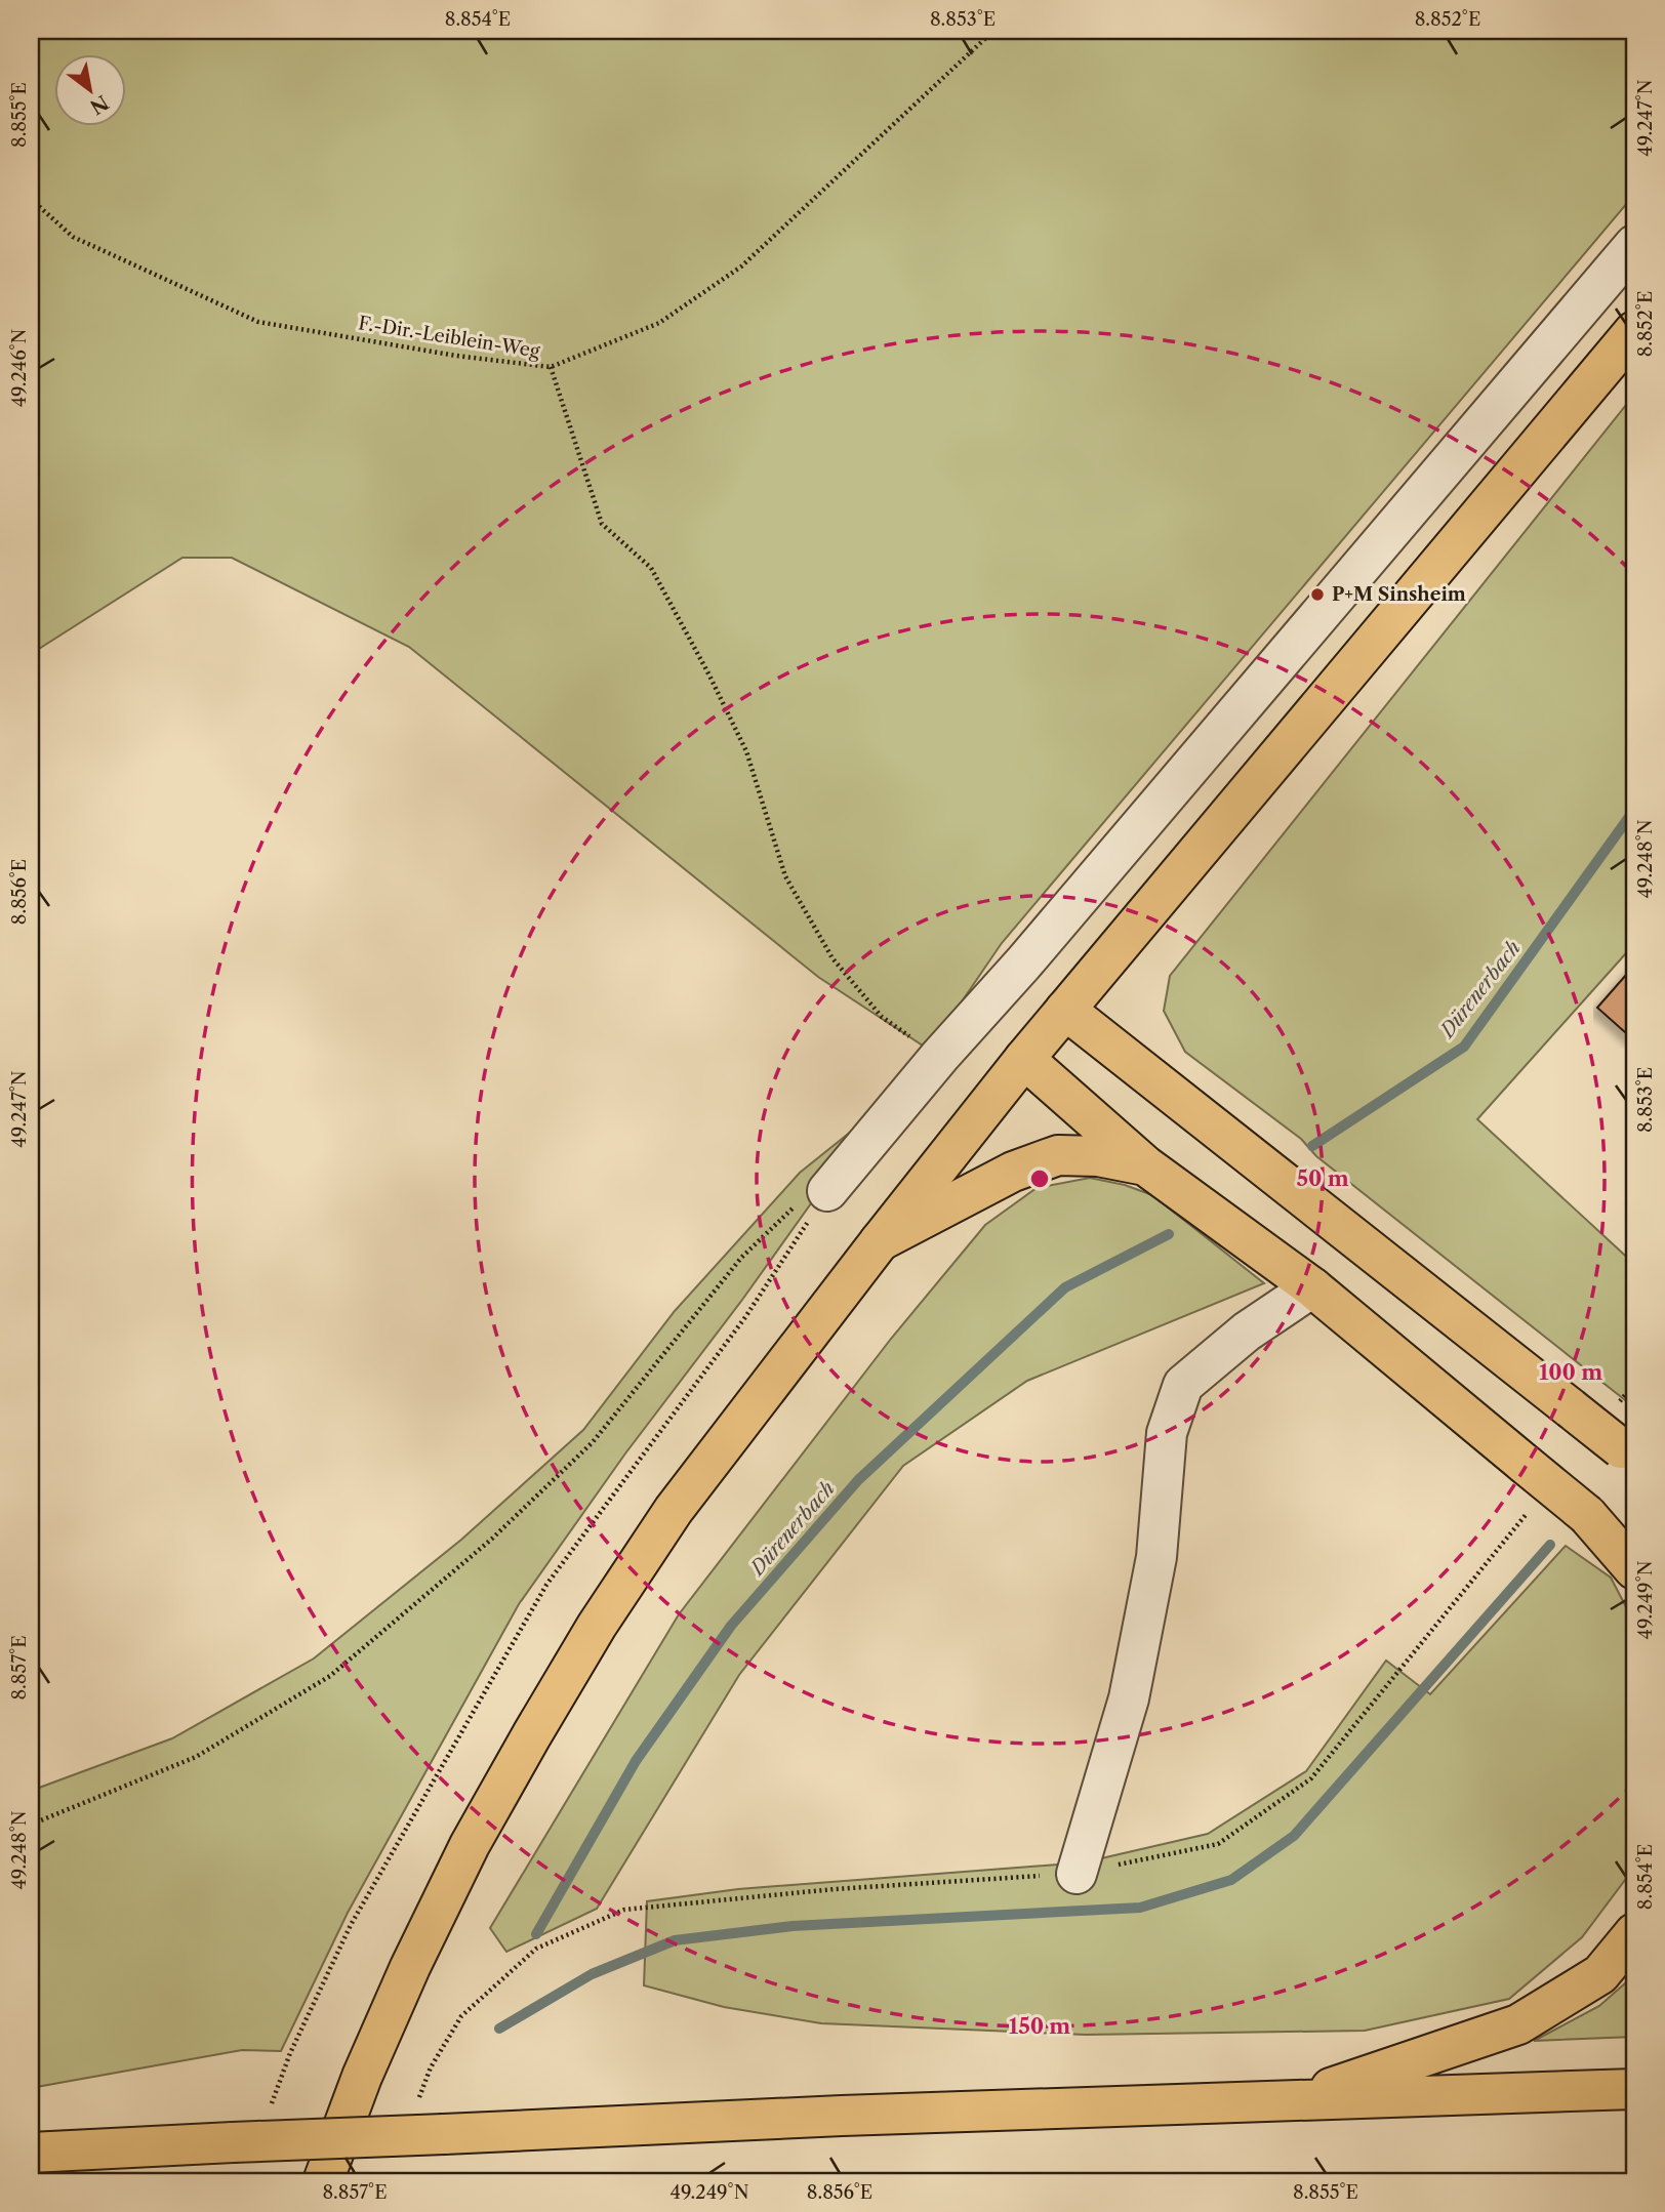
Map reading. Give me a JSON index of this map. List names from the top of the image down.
{
  "streets": {
    "path": ["F.-Dir.-Leiblein-Weg"]
  },
  "water": ["Dürenerbach"],
  "places": ["P+M Sinsheim"],
  "north": "bottom right",
  "coordinates": [
    "8.854°E",
    "8.853°E",
    "8.852°E",
    "8.855°E",
    "49.247°N",
    "49.246°N",
    "49.248°N",
    "8.856°E",
    "49.249°N",
    "8.857°E"
  ],
  "rings": ["50 m", "100 m", "150 m"]
}
